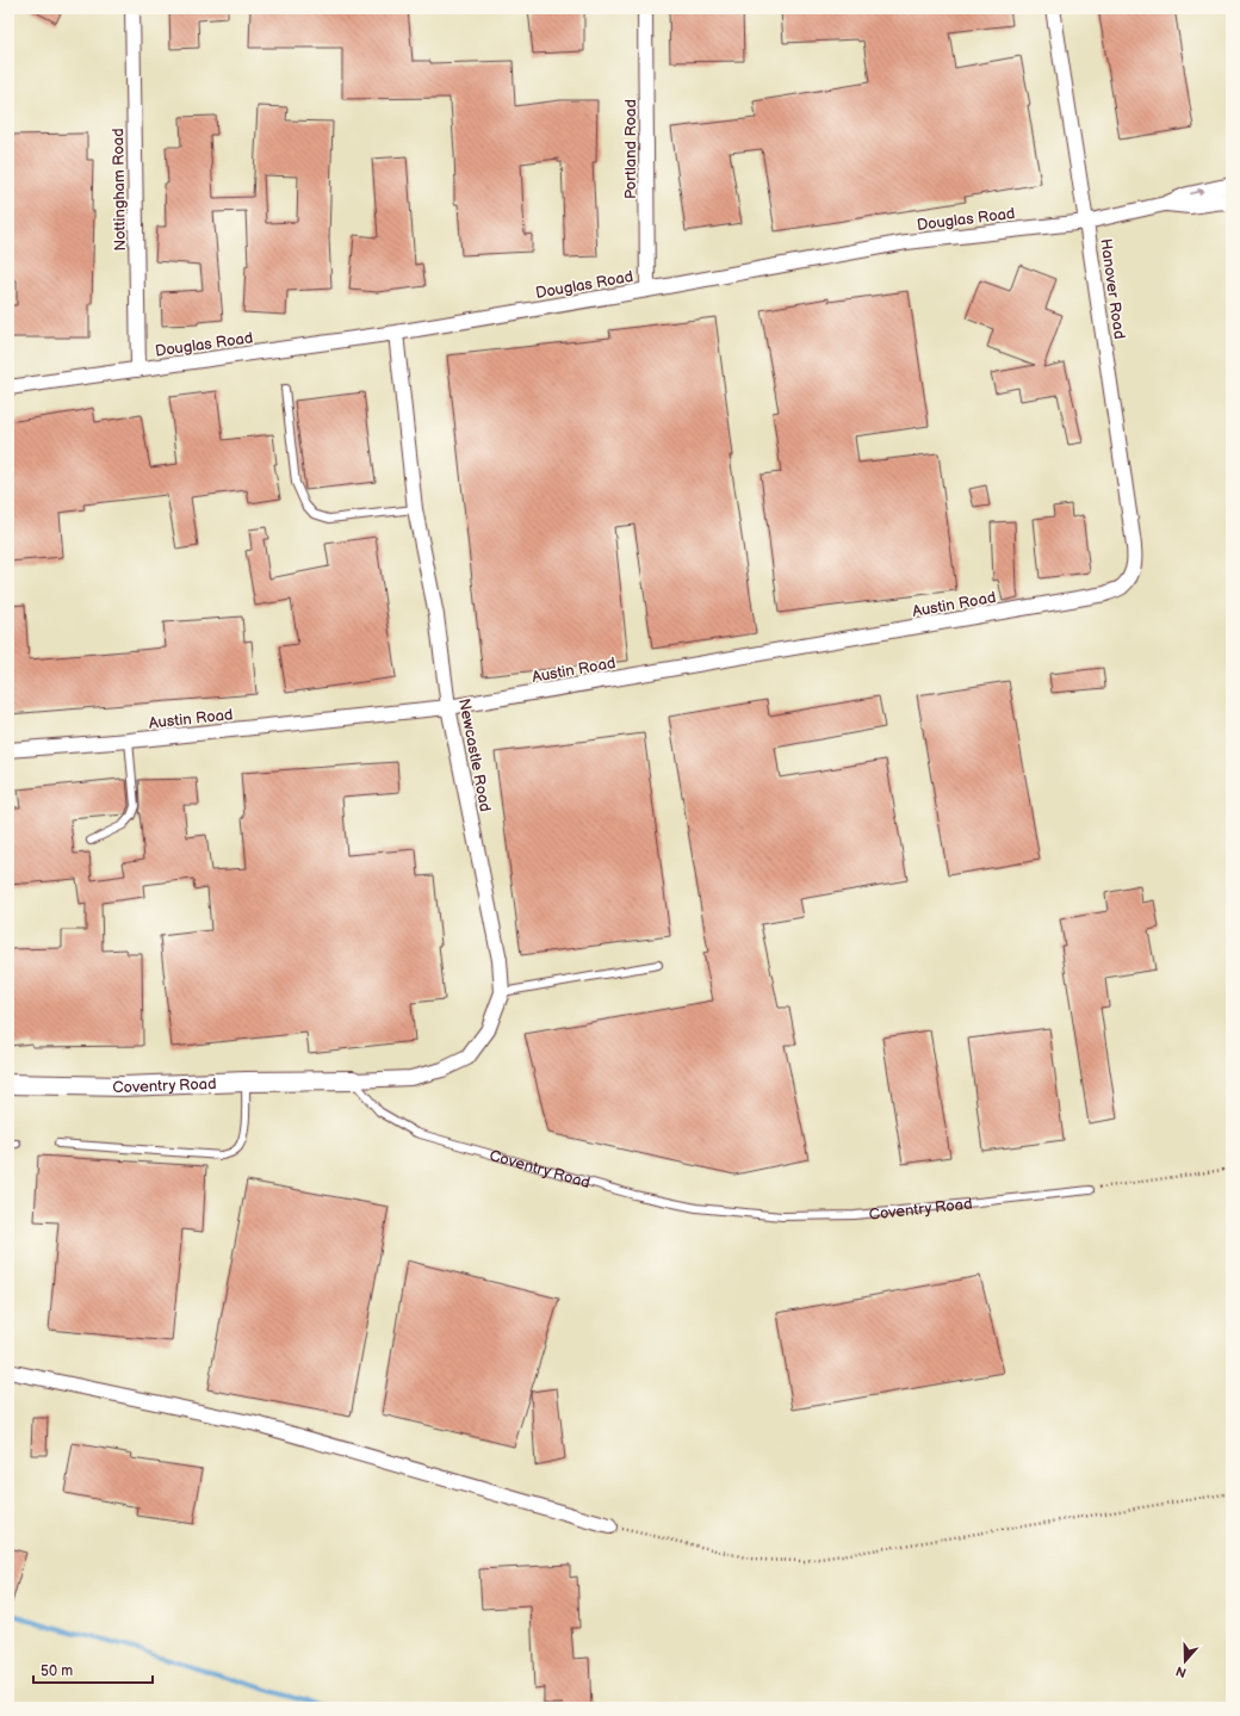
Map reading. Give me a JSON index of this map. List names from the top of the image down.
{
  "streets": {
    "street": [
      "Portland Road",
      "Nottingham Road",
      "Douglas Road",
      "Hanover Road",
      "Austin Road",
      "Newcastle Road",
      "Coventry Road"
    ]
  },
  "crossings": [
    ["Portland Road", "Douglas Road"],
    ["Nottingham Road", "Douglas Road"],
    ["Douglas Road", "Hanover Road"],
    ["Douglas Road", "Newcastle Road"],
    ["Hanover Road", "Austin Road"],
    ["Austin Road", "Newcastle Road"],
    ["Newcastle Road", "Coventry Road"]
  ],
  "scale_bar": "50 m",
  "north": "bottom"
}
